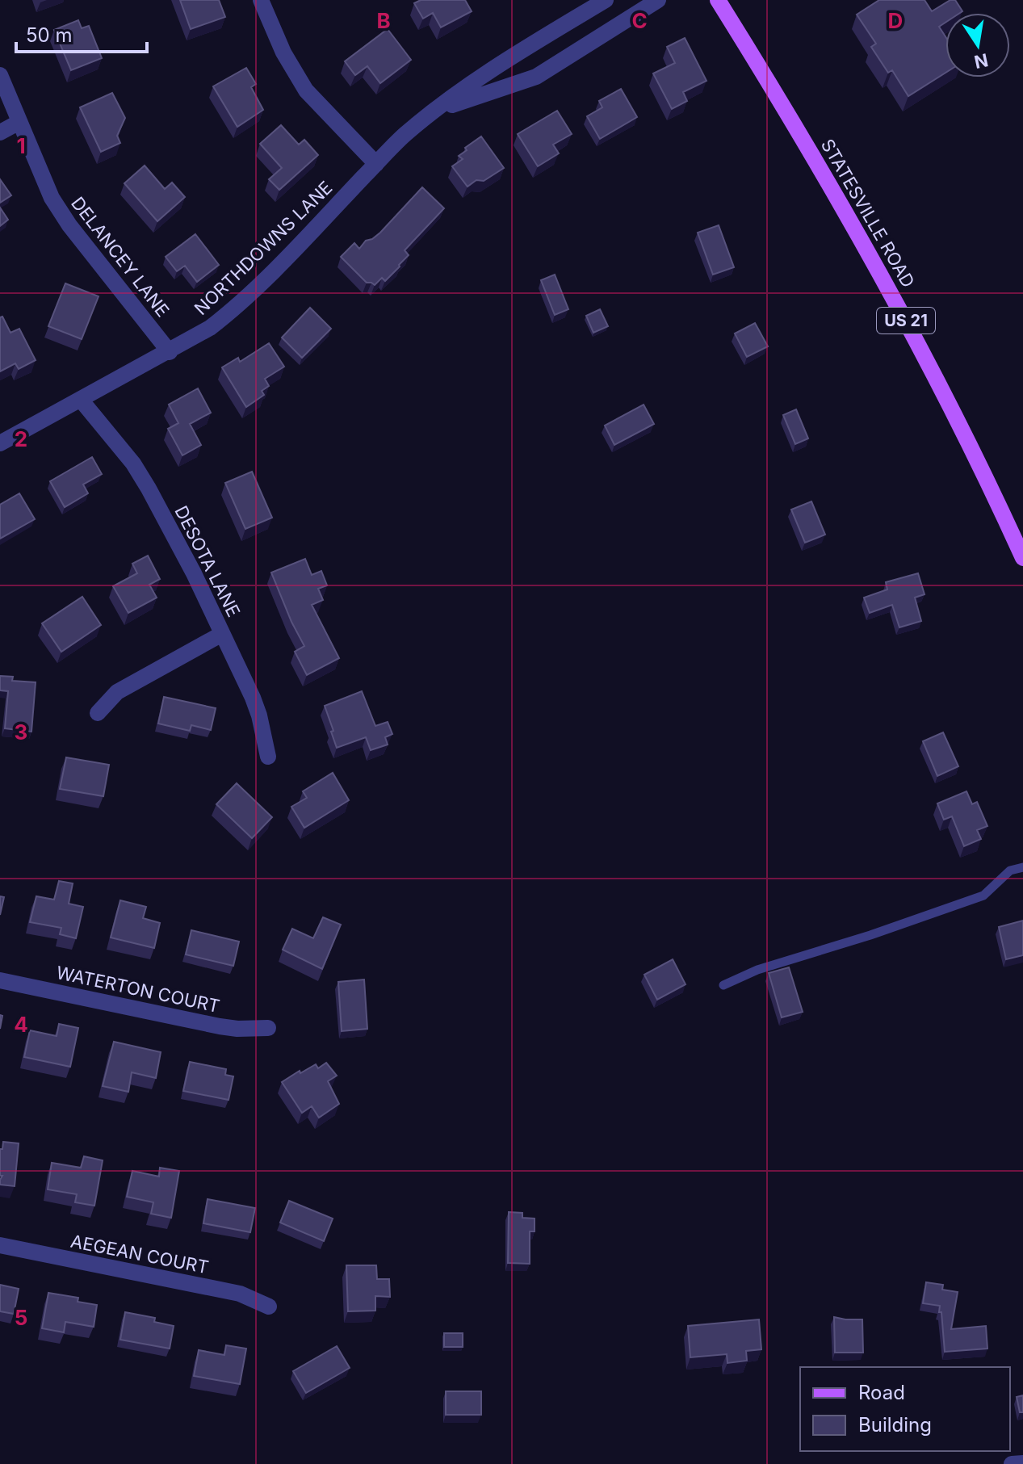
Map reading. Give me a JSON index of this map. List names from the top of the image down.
{
  "streets": {
    "main road": ["STATESVILLE ROAD", "US 21"],
    "street": [
      "NORTHDOWNS LANE",
      "DELANCEY LANE",
      "DESOTA LANE",
      "WATERTON COURT",
      "AEGEAN COURT"
    ]
  },
  "crossings": [
    ["NORTHDOWNS LANE", "DELANCEY LANE"],
    ["NORTHDOWNS LANE", "DESOTA LANE"]
  ],
  "legend": ["Road", "Building"],
  "scale_bar": "50 m",
  "north": "bottom",
  "grid": {
    "columns": ["B", "C", "D"],
    "rows": [
      "1",
      "2",
      "3",
      "4",
      "5"
    ]
  }
}
